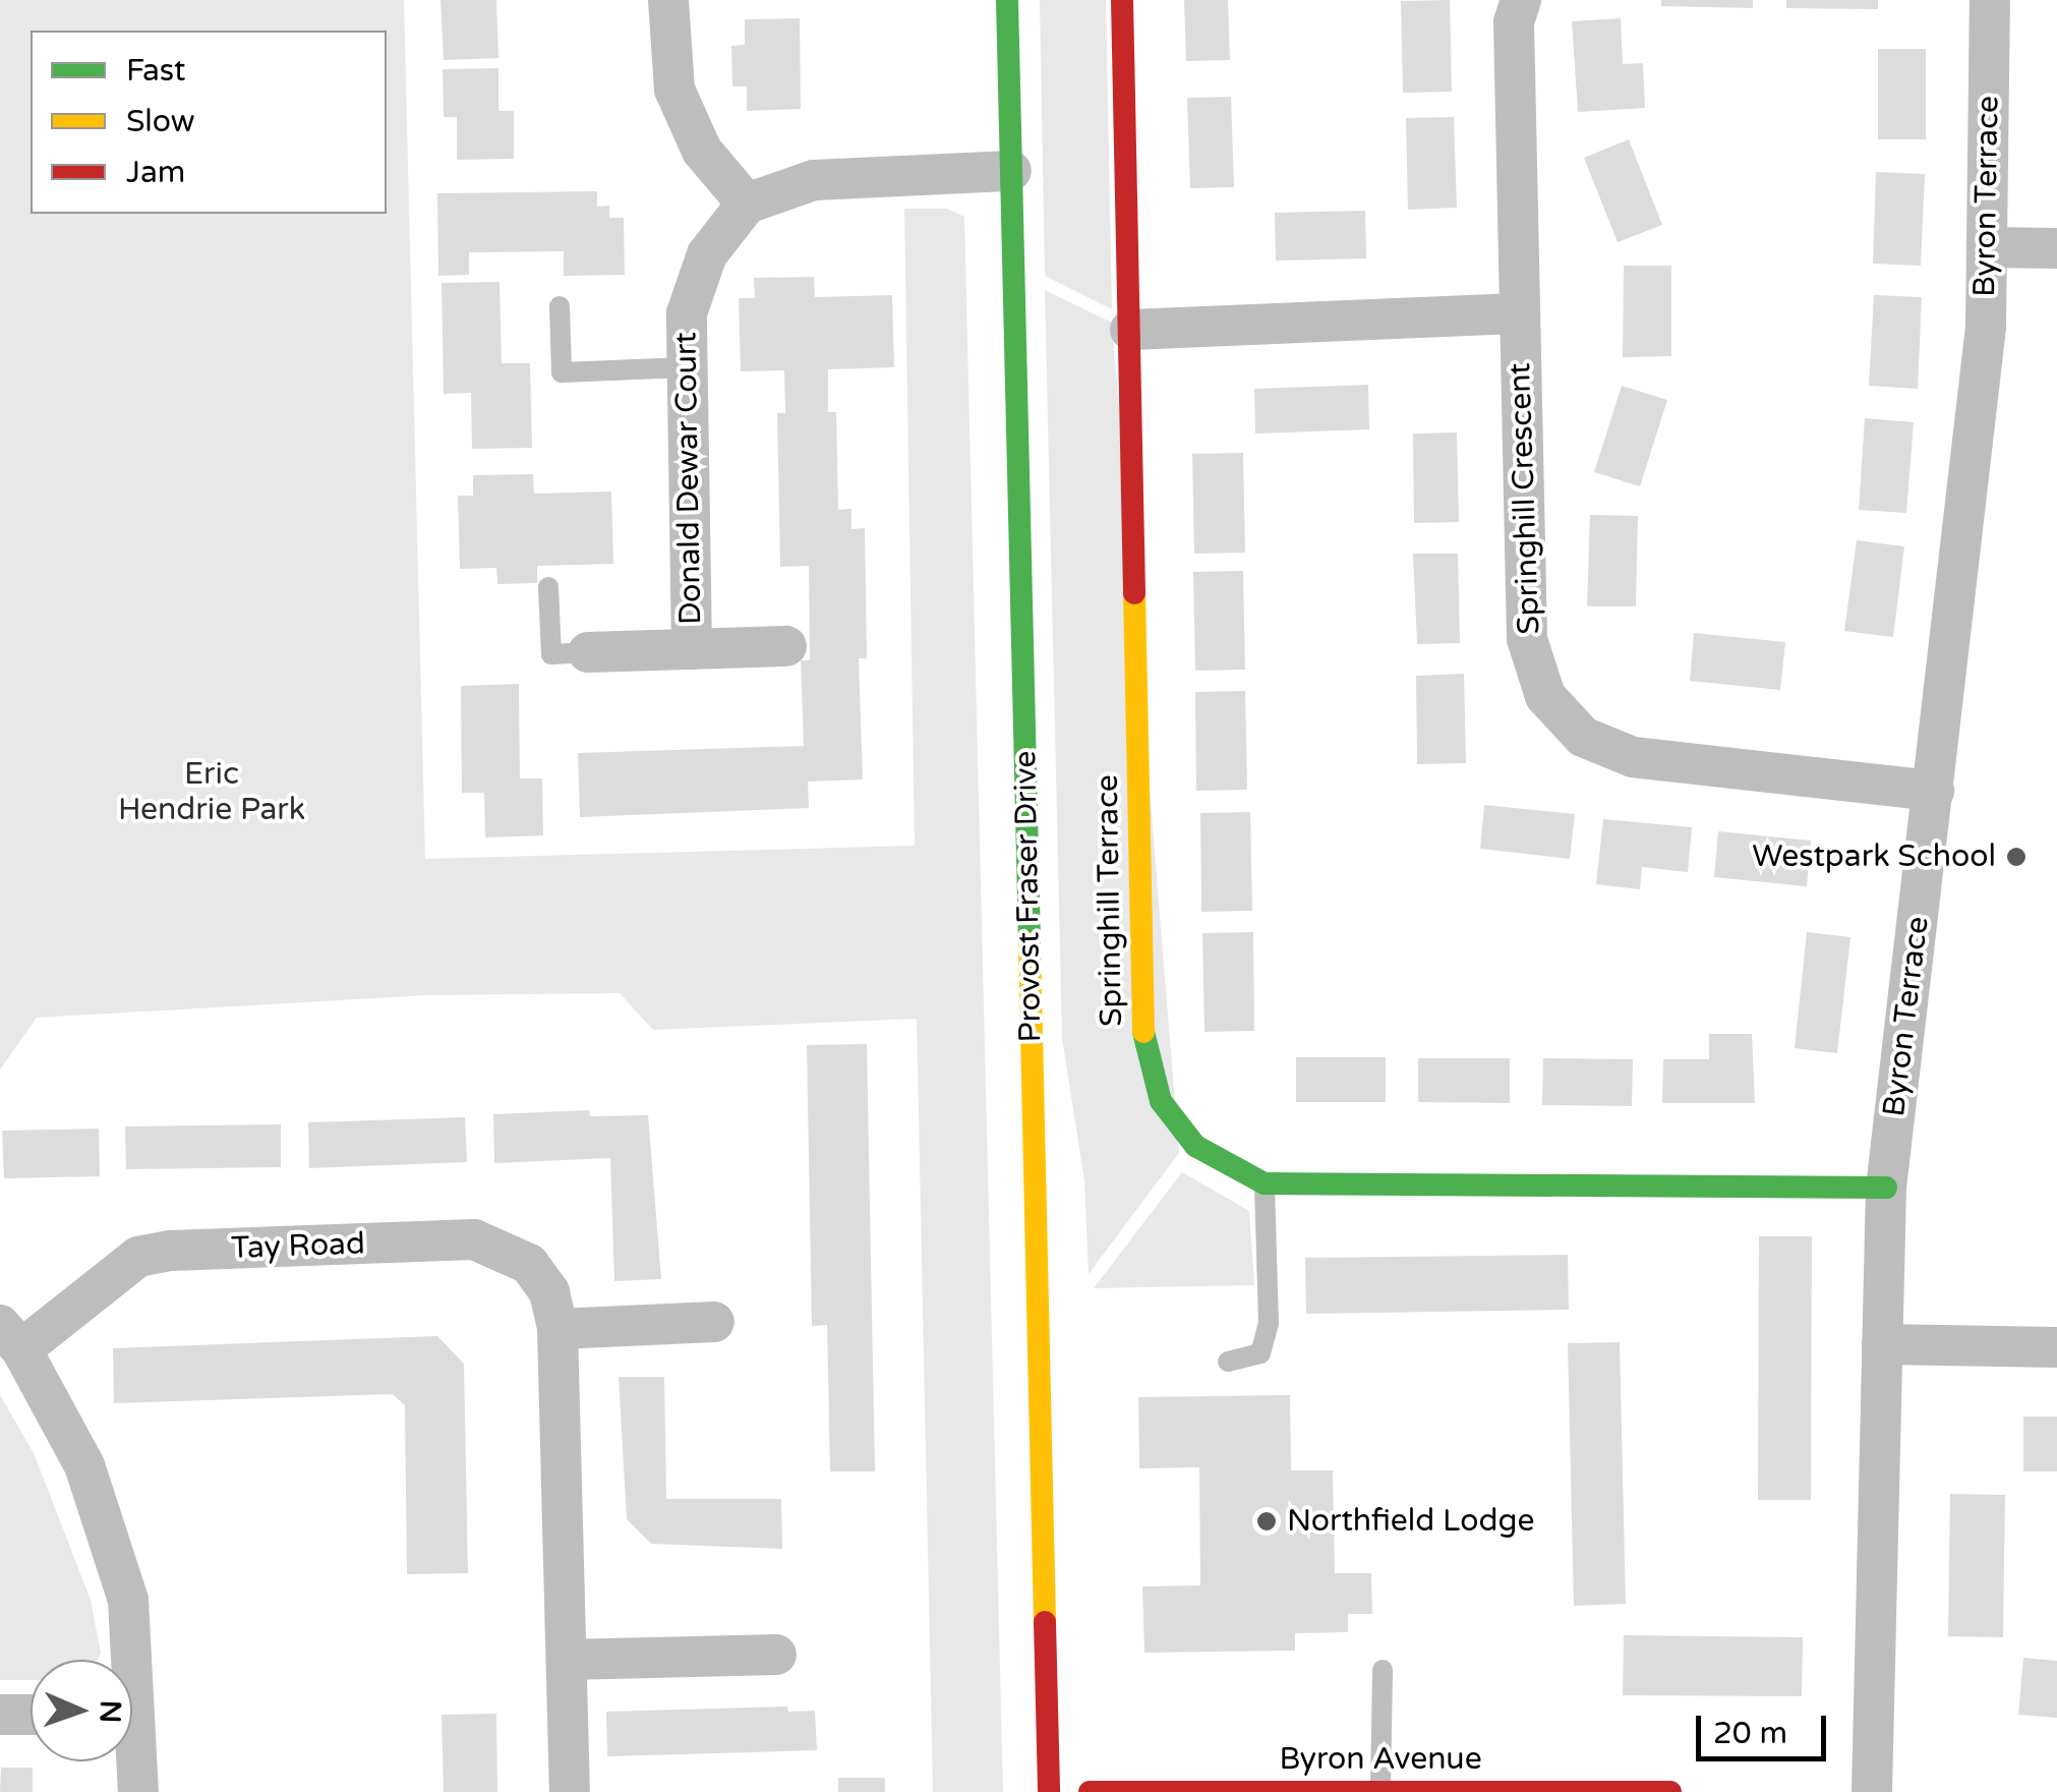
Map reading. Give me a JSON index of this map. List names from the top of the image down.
{
  "streets": {
    "street": [
      "Byron Terrace",
      "Donald Dewar Court",
      "Springhill Crescent",
      "Provost Fraser Drive",
      "Springhill Terrace",
      "Tay Road",
      "Byron Avenue"
    ]
  },
  "crossings": [
    ["Byron Terrace", "Springhill Crescent"],
    ["Byron Terrace", "Springhill Terrace"]
  ],
  "parks": ["Eric Hendrie Park"],
  "places": ["Westpark School", "Northfield Lodge"],
  "legend": ["Fast", "Slow", "Jam"],
  "scale_bar": "20 m",
  "north": "right"
}
